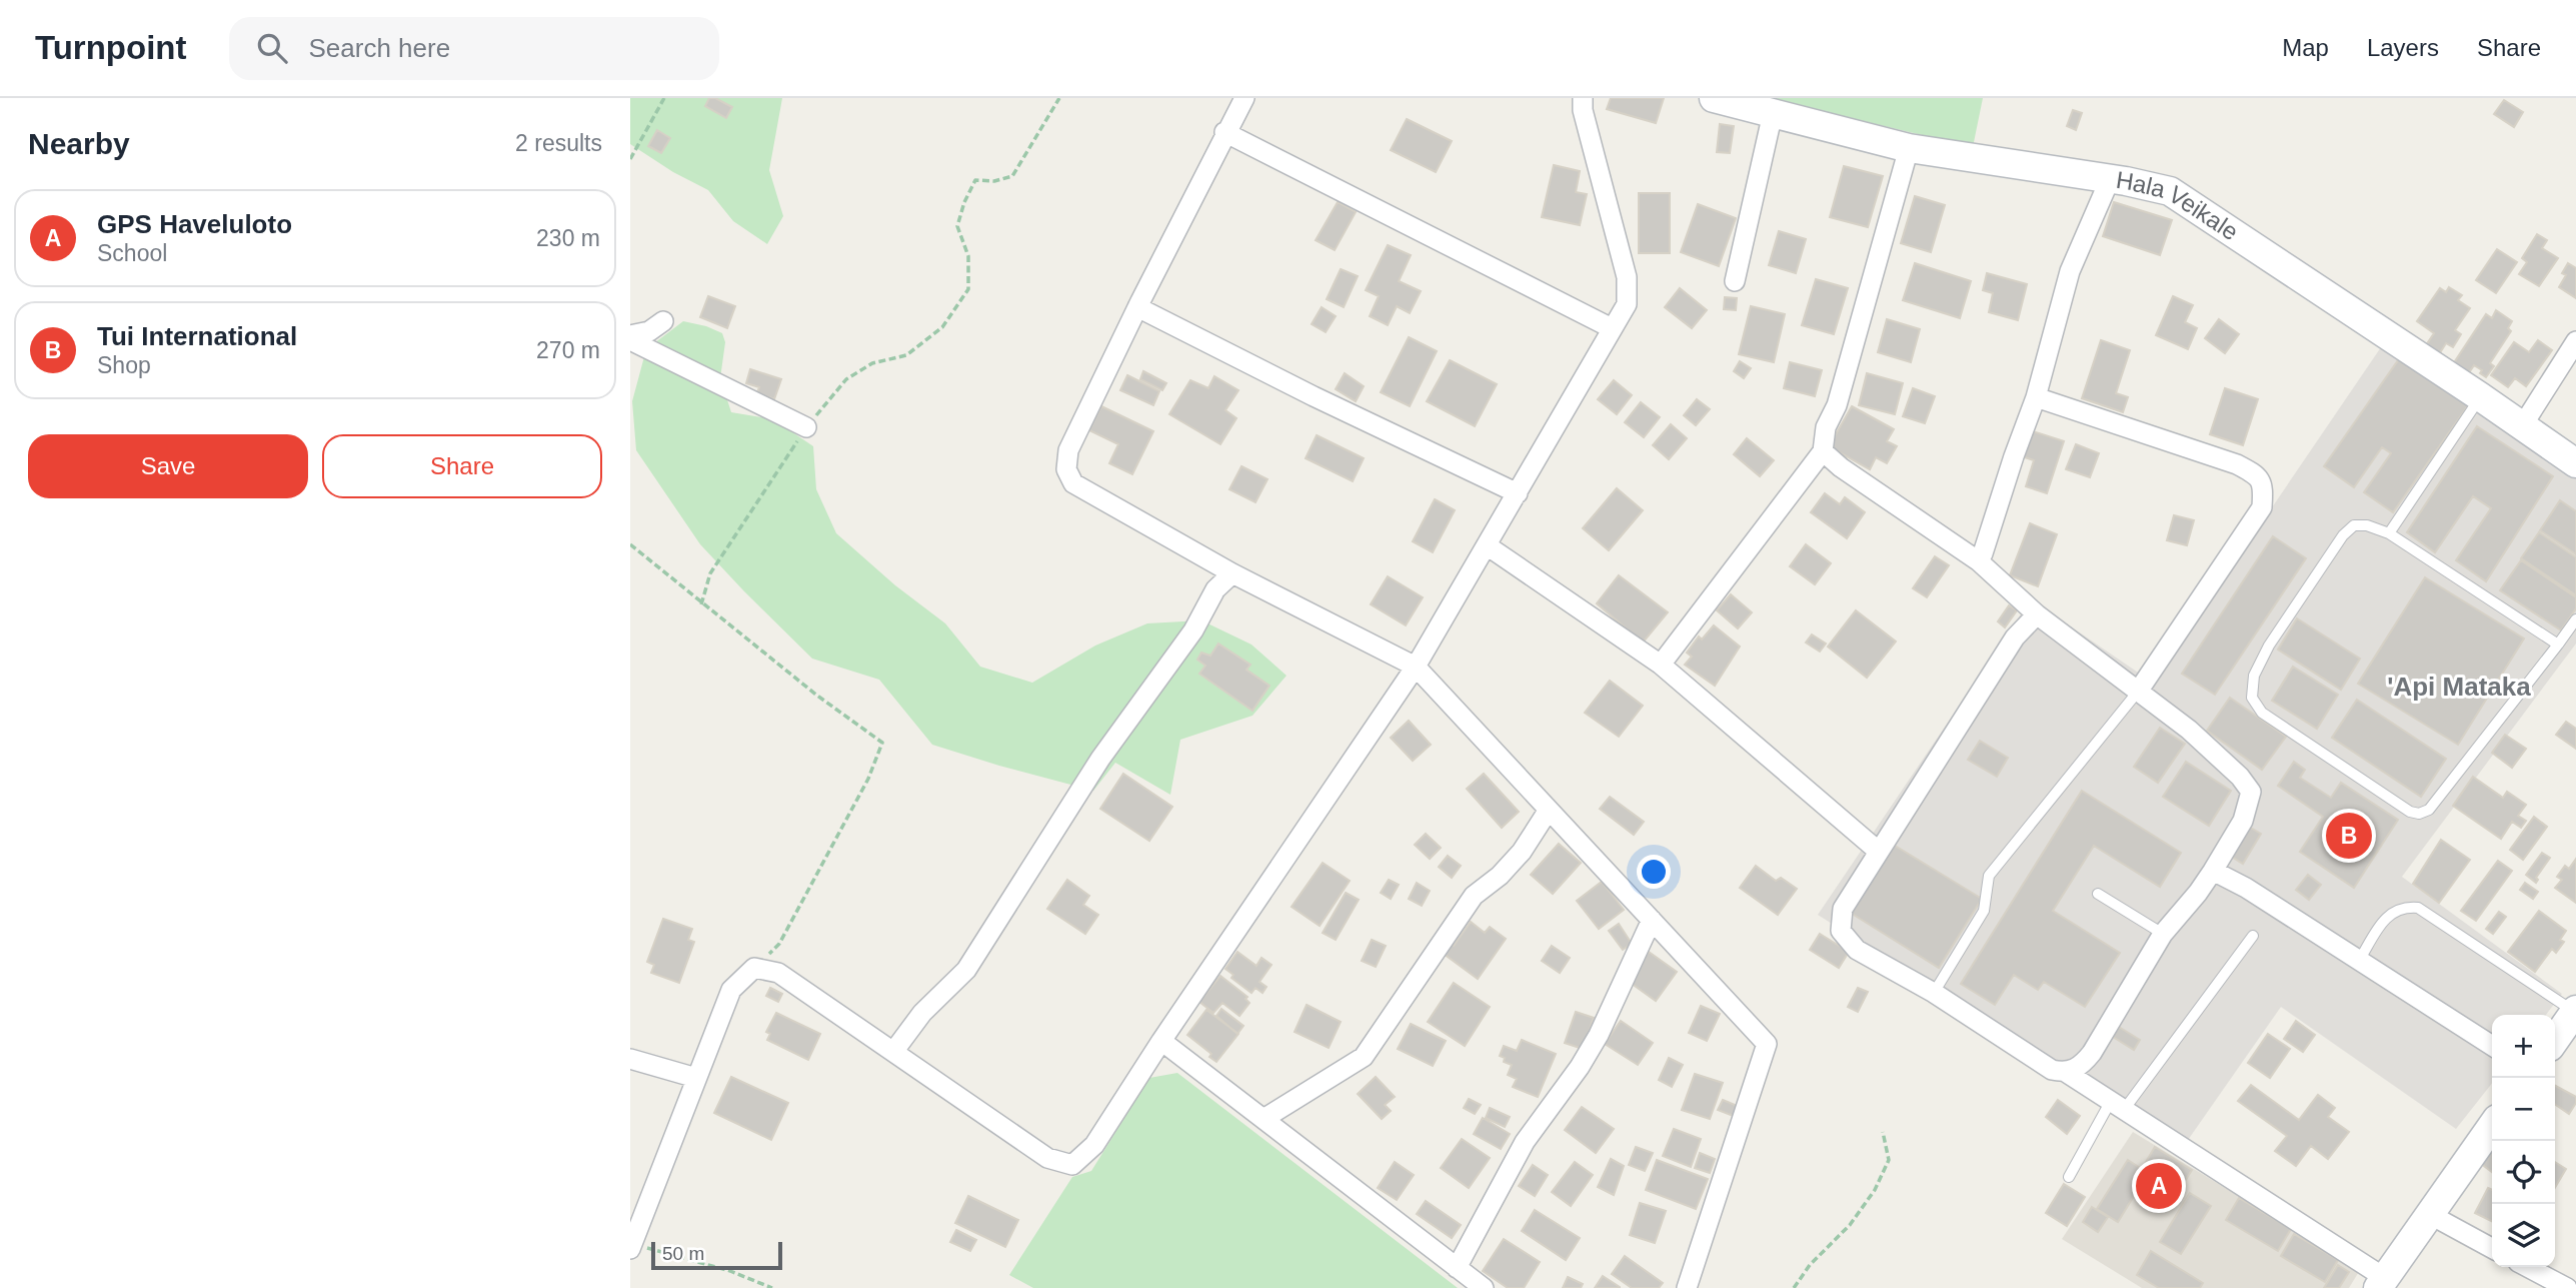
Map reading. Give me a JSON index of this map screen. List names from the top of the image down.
{
  "streets": {
    "street": ["Hala Veikale"]
  },
  "districts": ["'Api Mataka"],
  "scale_bar": "50 m",
  "page": {
    "header": "Turnpoint",
    "search": "Search here",
    "nav": ["Map", "Layers", "Share"],
    "heading": ["Nearby", "2 results"],
    "list": [
      {
        "mark": "A",
        "name": "GPS Haveluloto",
        "note": "School",
        "value": "230 m"
      },
      {
        "mark": "B",
        "name": "Tui International",
        "note": "Shop",
        "value": "270 m"
      }
    ],
    "buttons": ["Save", "Share"],
    "pins": ["B", "A"],
    "map_buttons": ["+", "−"],
    "scale": "50 m"
  }
}
